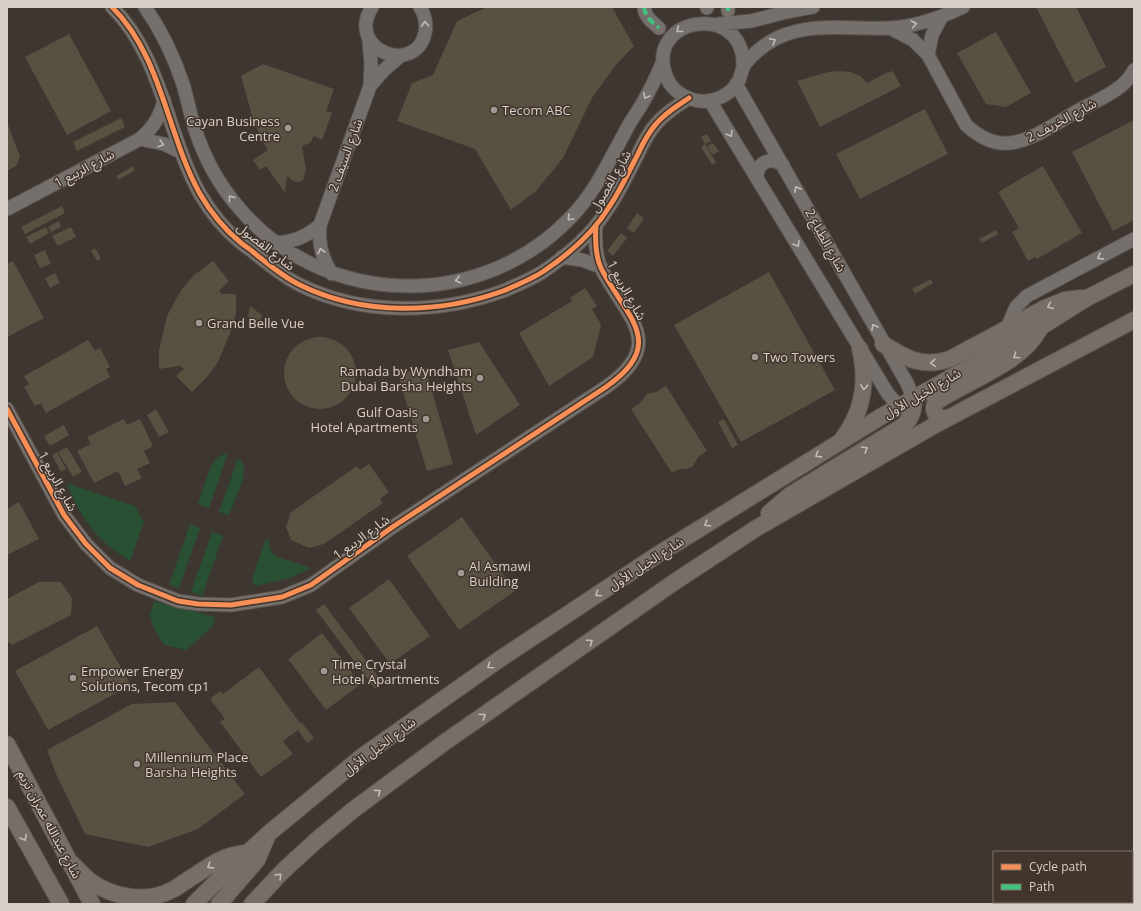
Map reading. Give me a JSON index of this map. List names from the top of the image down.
{
  "streets": {
    "main road": ["شارع الخيل الأول", "شارع عبدالله عمران تريم"],
    "street": [
      "شارع الخريف 2",
      "شارع السيف 2",
      "شارع الربيع 1",
      "شارع الفصول",
      "شارع الطباع 2"
    ]
  },
  "crossings": [
    ["شارع السيف 2", "شارع الفصول"],
    ["شارع الربيع 1", "شارع الفصول"],
    ["شارع الفصول", "شارع الطباع 2"],
    ["شارع الطباع 2", "شارع الخيل الأول"]
  ],
  "places": [
    "Tecom ABC",
    "Cayan Business Centre",
    "Grand Belle Vue",
    "Two Towers",
    "Ramada by Wyndham Dubai Barsha Heights",
    "Gulf Oasis Hotel Apartments",
    "Al Asmawi Building",
    "Time Crystal Hotel Apartments",
    "Empower Energy Solutions, Tecom cp1",
    "Millennium Place Barsha Heights"
  ],
  "legend": ["Cycle path", "Path"]
}
